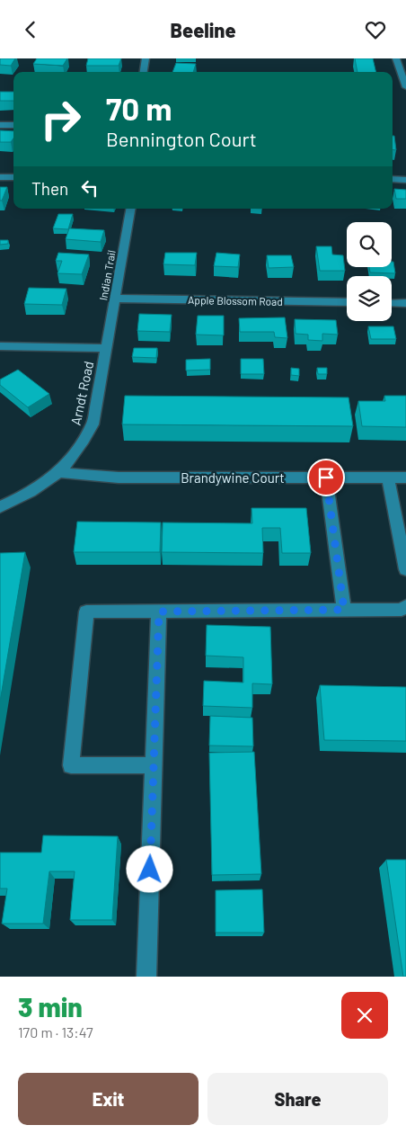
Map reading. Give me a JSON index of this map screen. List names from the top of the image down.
{
  "streets": {
    "street": [
      "Indian Trail",
      "Apple Blossom Road",
      "Arndt Road",
      "Brandywine Court"
    ]
  },
  "crossings": [
    ["Indian Trail", "Apple Blossom Road"],
    ["Indian Trail", "Arndt Road"],
    ["Arndt Road", "Brandywine Court"]
  ],
  "page": {
    "header": "Beeline",
    "turn": ["70 m", "Bennington Court"],
    "then": "Then",
    "heading": ["3 min", "170 m · 13:47"],
    "buttons": ["Exit", "Share"]
  }
}
